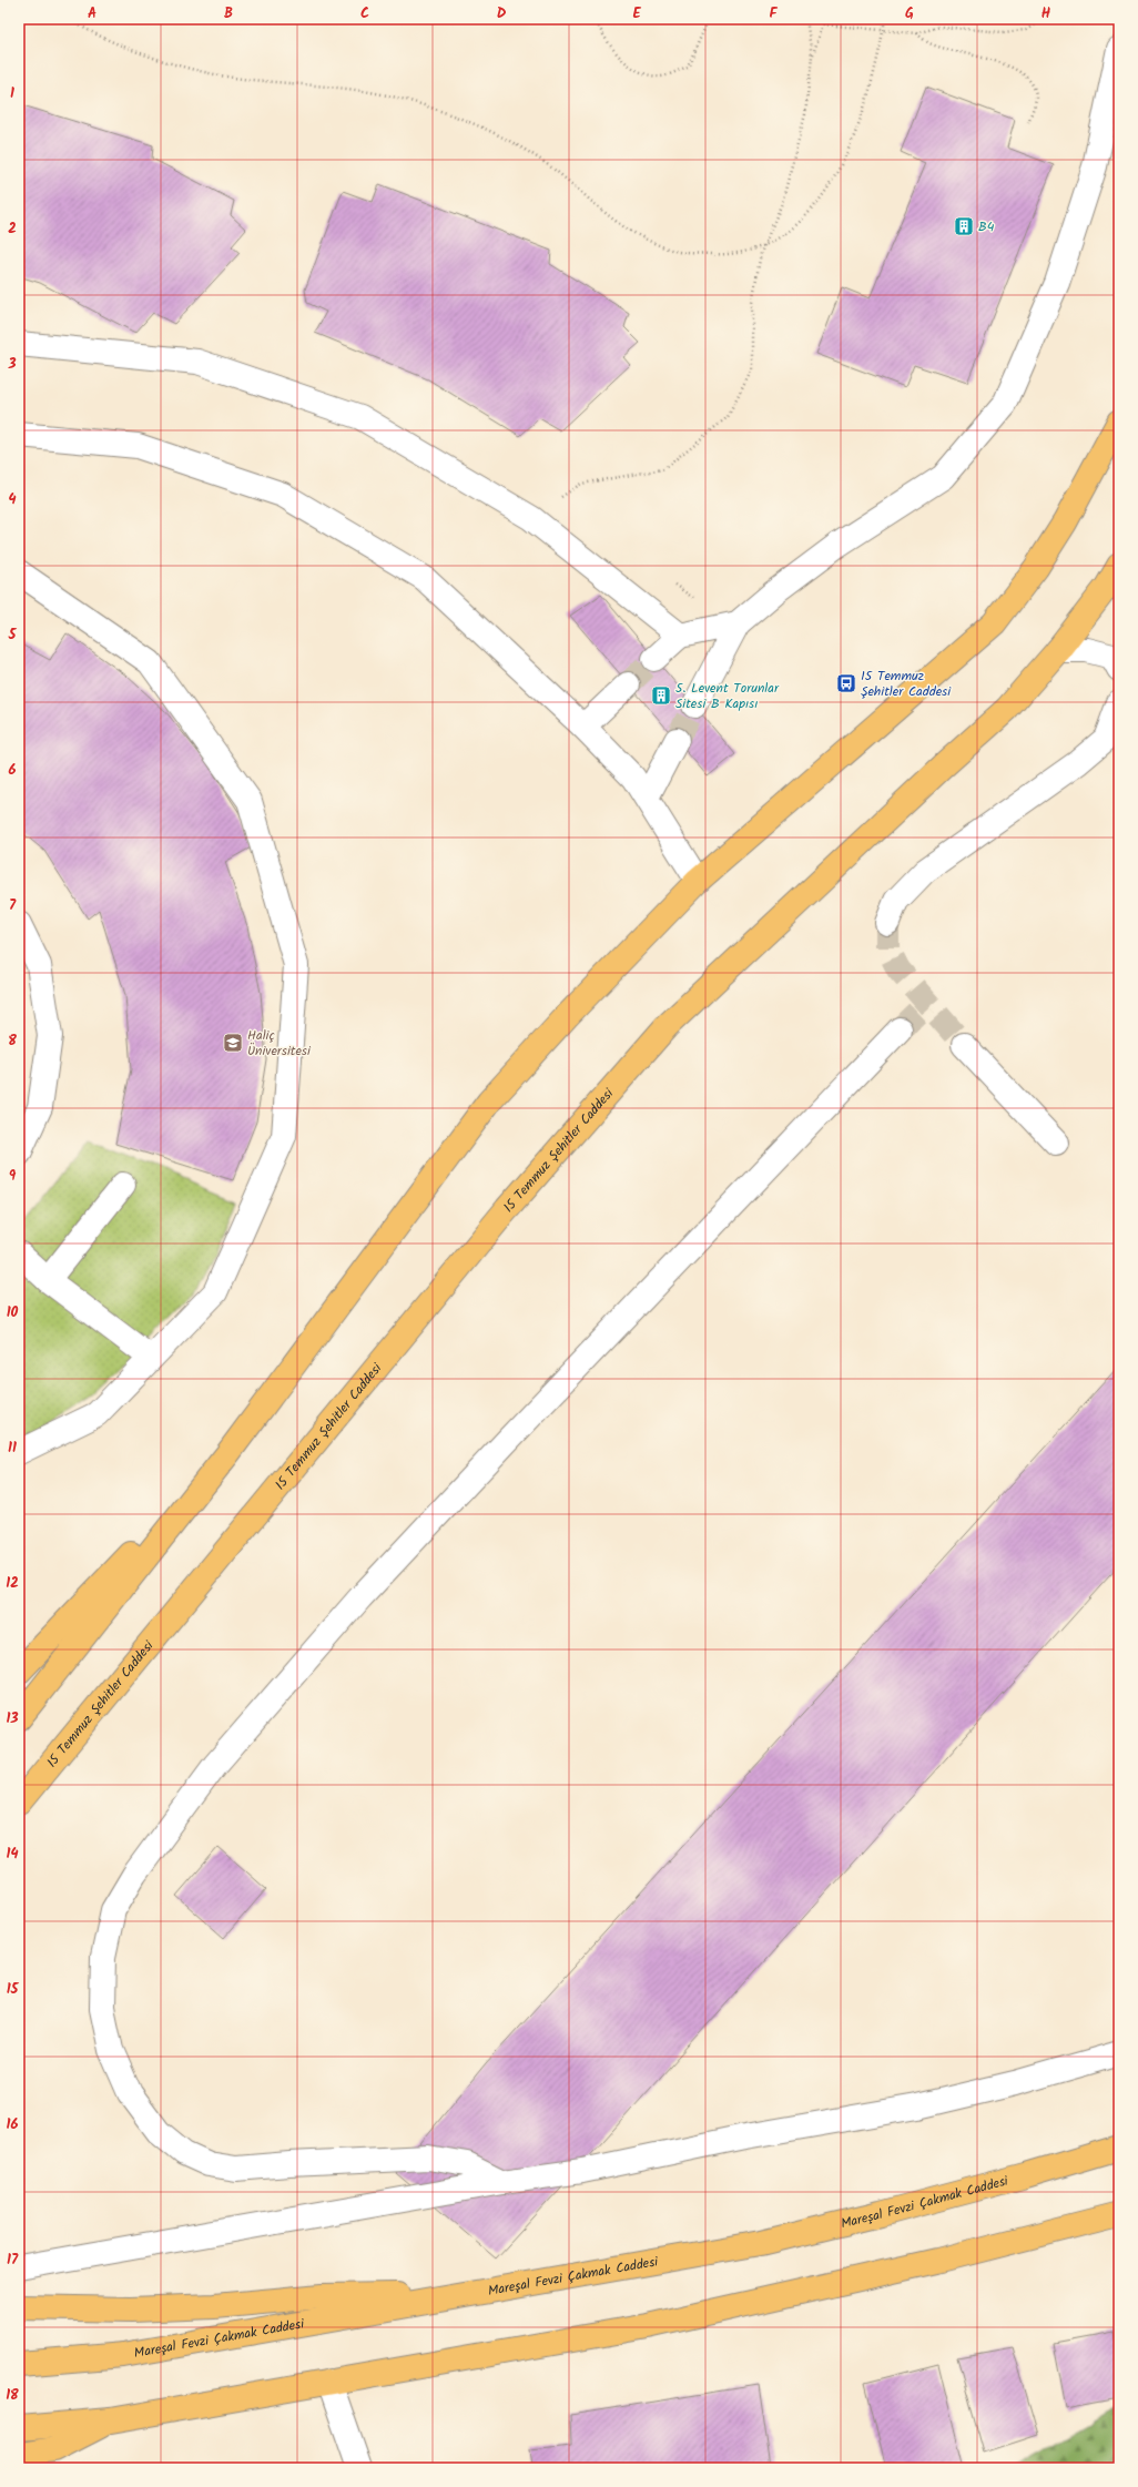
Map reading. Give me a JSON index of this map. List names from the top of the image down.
{
  "streets": {
    "main road": ["15 Temmuz Şehitler Caddesi", "Mareşal Fevzi Çakmak Caddesi"]
  },
  "places": {
    "building": ["B4", "5. Levent Torunlar Sitesi B Kapısı"],
    "bus stop": ["15 Temmuz Şehitler Caddesi"],
    "school or university": ["Haliç Üniversitesi"]
  },
  "grid": {
    "columns": [
      "A",
      "B",
      "C",
      "D",
      "E",
      "F",
      "G",
      "H"
    ],
    "rows": [
      "1",
      "2",
      "3",
      "4",
      "5",
      "6",
      "7",
      "8",
      "9",
      "10",
      "11",
      "12",
      "13",
      "14",
      "15",
      "16",
      "17",
      "18"
    ]
  }
}
